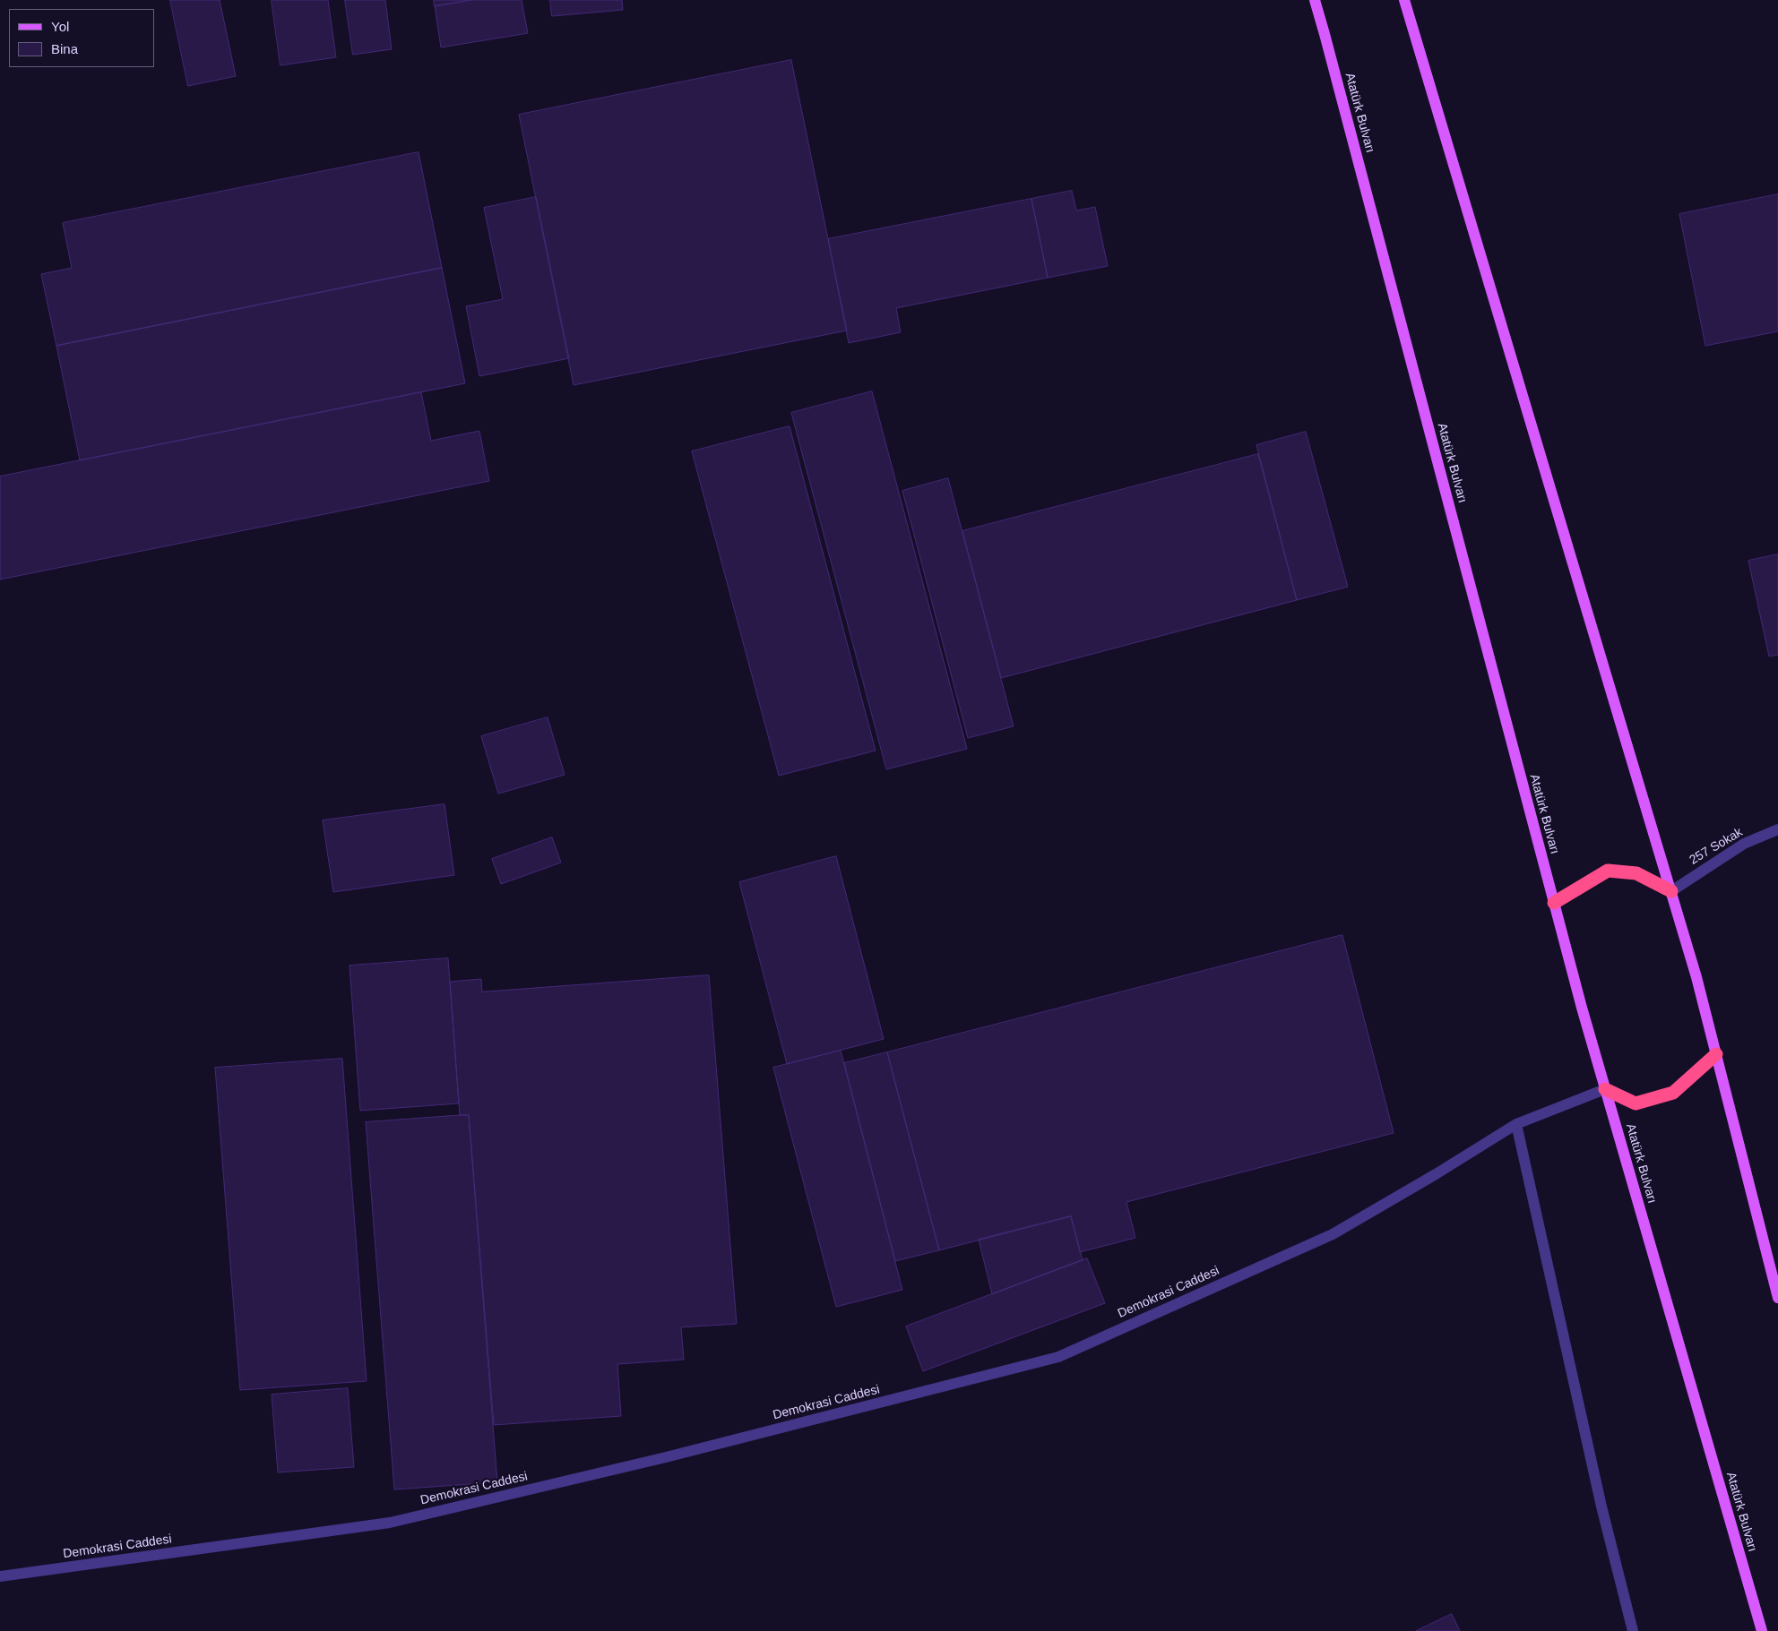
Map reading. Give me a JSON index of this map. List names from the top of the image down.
{
  "streets": {
    "main road": ["Atatürk Bulvarı"],
    "street": ["257 Sokak", "Demokrasi Caddesi"]
  },
  "crossings": [
    ["Atatürk Bulvarı", "Demokrasi Caddesi"]
  ],
  "legend": ["Yol", "Bina"]
}
